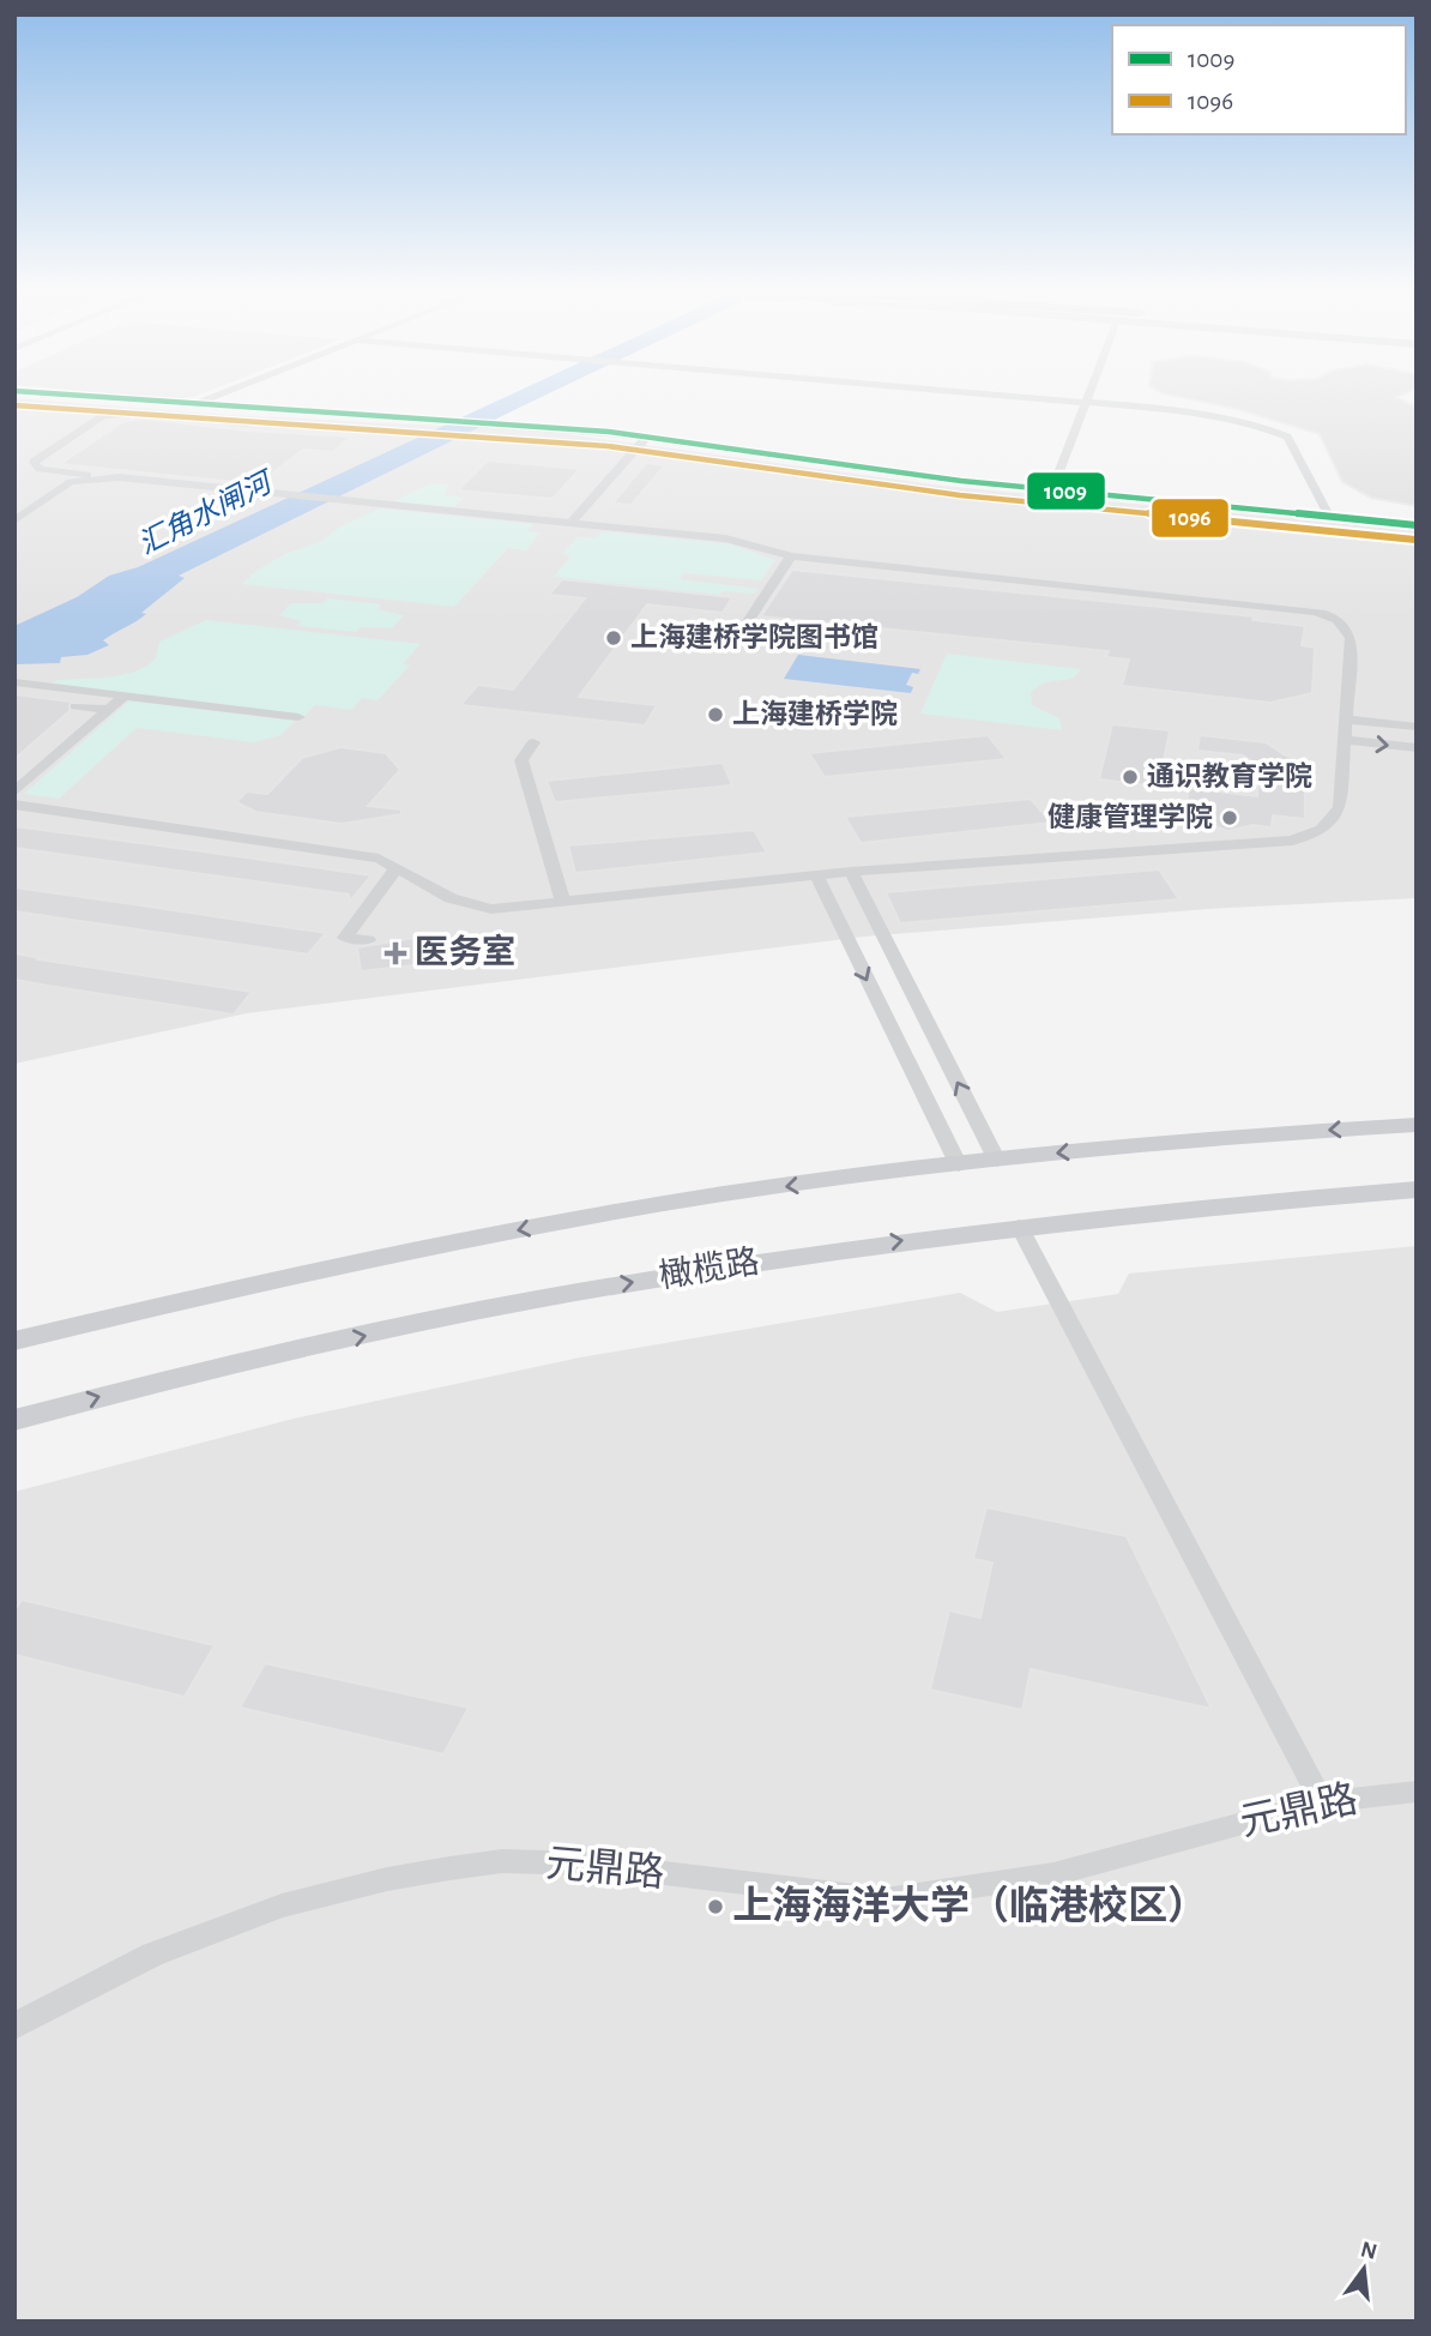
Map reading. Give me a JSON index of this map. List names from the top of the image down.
{
  "streets": {
    "main road": ["橄榄路"],
    "street": ["元鼎路"]
  },
  "water": ["汇角水闸河"],
  "places": {
    "other": [
      "上海建桥学院图书馆",
      "上海建桥学院",
      "通识教育学院",
      "健康管理学院",
      "上海海洋大学（临港校区）"
    ],
    "health": ["医务室"]
  },
  "lines": ["transit line 1009", "transit line 1096"],
  "legend": ["1009", "1096"],
  "north": "top"
}
